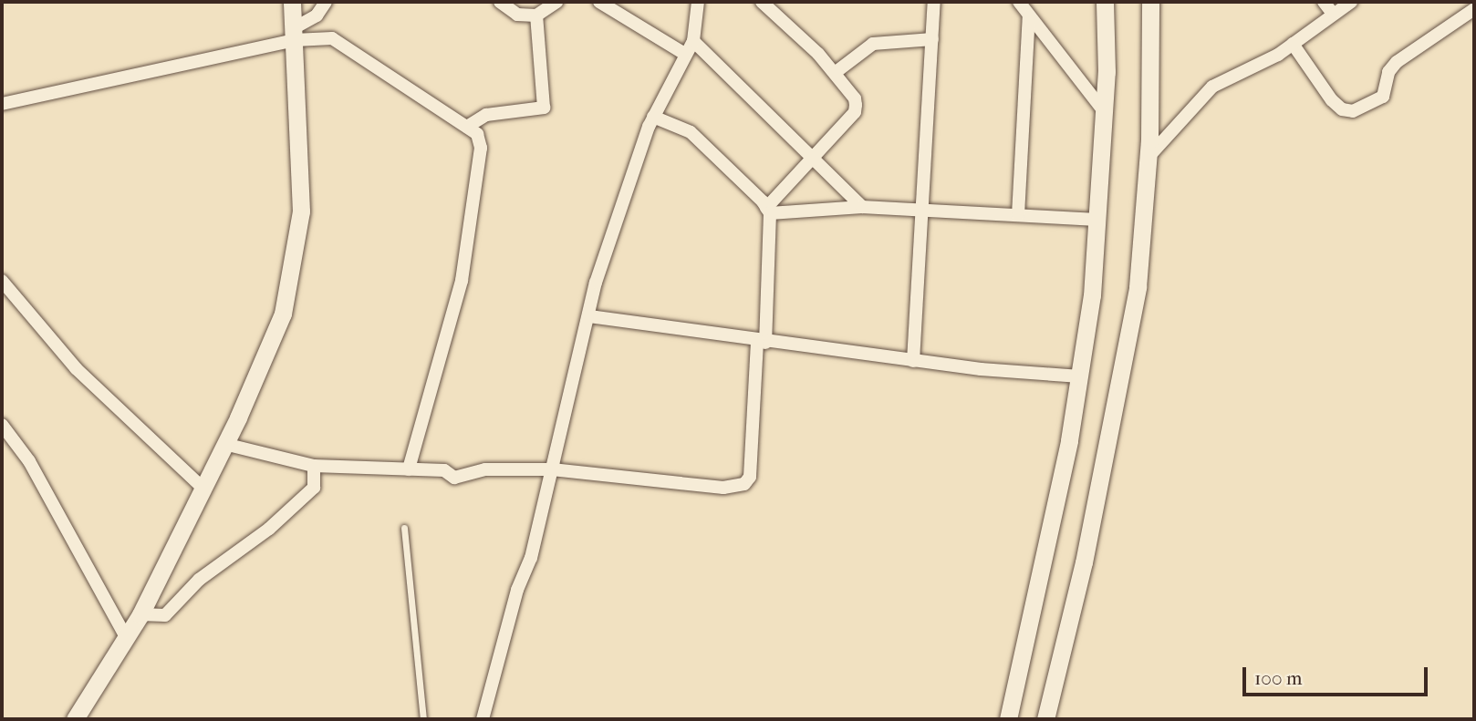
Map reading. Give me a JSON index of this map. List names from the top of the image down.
{
  "scale_bar": "100 m"
}
